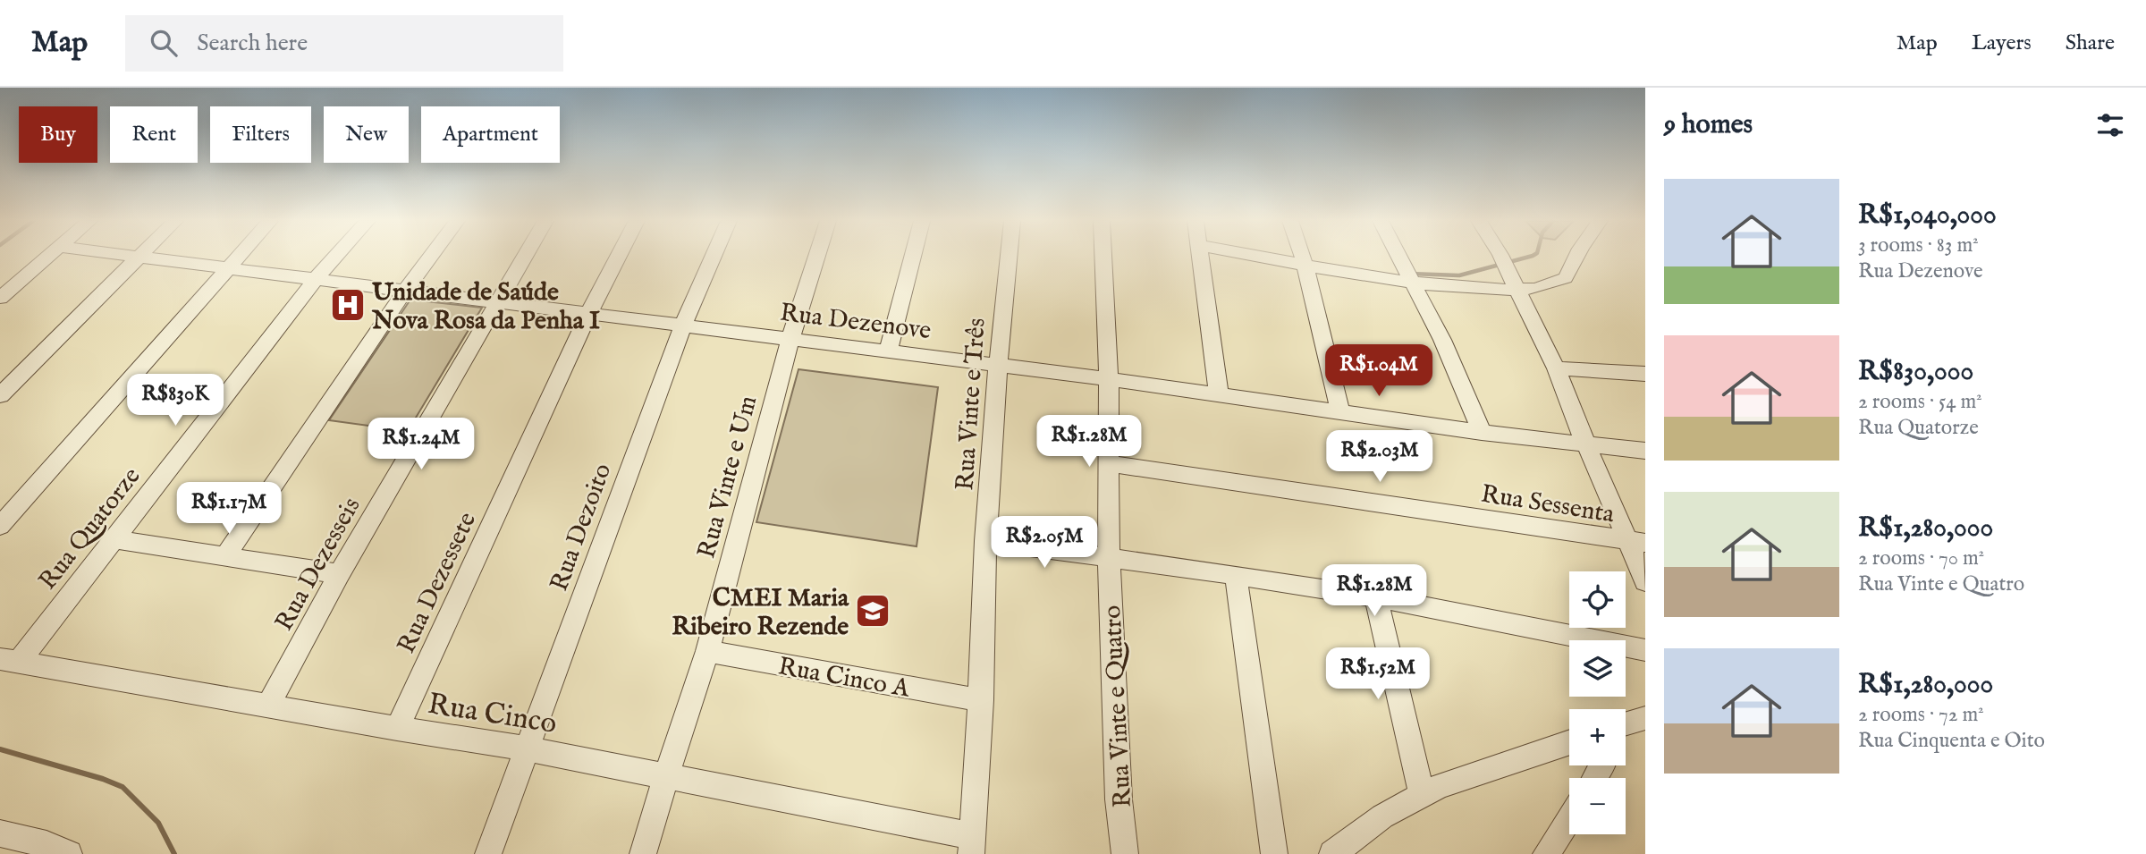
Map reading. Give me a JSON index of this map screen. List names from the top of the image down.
{
  "streets": {
    "street": [
      "Rua Dezenove",
      "Rua Vinte e Três",
      "Rua Vinte e Um",
      "Rua Sessenta",
      "Rua Dezoito",
      "Rua Quatorze",
      "Rua Dezesseis",
      "Rua Dezessete",
      "Rua Cinco A",
      "Rua Vinte e Quatro",
      "Rua Cinco"
    ]
  },
  "crossings": [
    ["Rua Dezenove", "Rua Vinte e Três"],
    ["Rua Dezenove", "Rua Vinte e Um"],
    ["Rua Dezenove", "Rua Dezoito"],
    ["Rua Dezenove", "Rua Quatorze"],
    ["Rua Dezenove", "Rua Dezesseis"],
    ["Rua Dezenove", "Rua Dezessete"],
    ["Rua Dezenove", "Rua Vinte e Quatro"],
    ["Rua Vinte e Três", "Rua Cinco A"],
    ["Rua Vinte e Três", "Rua Cinco"],
    ["Rua Vinte e Um", "Rua Cinco A"],
    ["Rua Vinte e Um", "Rua Cinco"],
    ["Rua Sessenta", "Rua Vinte e Quatro"],
    ["Rua Dezoito", "Rua Cinco"],
    ["Rua Quatorze", "Rua Cinco"],
    ["Rua Dezesseis", "Rua Cinco"],
    ["Rua Dezessete", "Rua Cinco"]
  ],
  "places": {
    "hospital": ["Unidade de Saúde Nova Rosa da Penha I"],
    "school or university": ["CMEI Maria Ribeiro Rezende"]
  },
  "page": {
    "header": "Map",
    "search": "Search here",
    "nav": ["Map", "Layers", "Share"],
    "heading": "9 homes",
    "chip": [
      "Buy",
      "Rent",
      "Filters",
      "New",
      "Apartment"
    ],
    "list": [
      {
        "name": "R$1,040,000",
        "note": "3 rooms · 83 m² · Rua Dezenove"
      },
      {
        "name": "R$830,000",
        "note": "2 rooms · 54 m² · Rua Quatorze"
      },
      {
        "name": "R$1,280,000",
        "note": "2 rooms · 70 m² · Rua Vinte e Quatro"
      },
      {
        "name": "R$1,280,000",
        "note": "2 rooms · 72 m² · Rua Cinquenta e Oito"
      }
    ],
    "price": [
      "R$1.04M",
      "R$830K",
      "R$1.28M",
      "R$1.24M",
      "R$2.03M",
      "R$1.17M",
      "R$2.05M",
      "R$1.28M",
      "R$1.52M"
    ],
    "map_buttons": ["+", "−"]
  }
}
